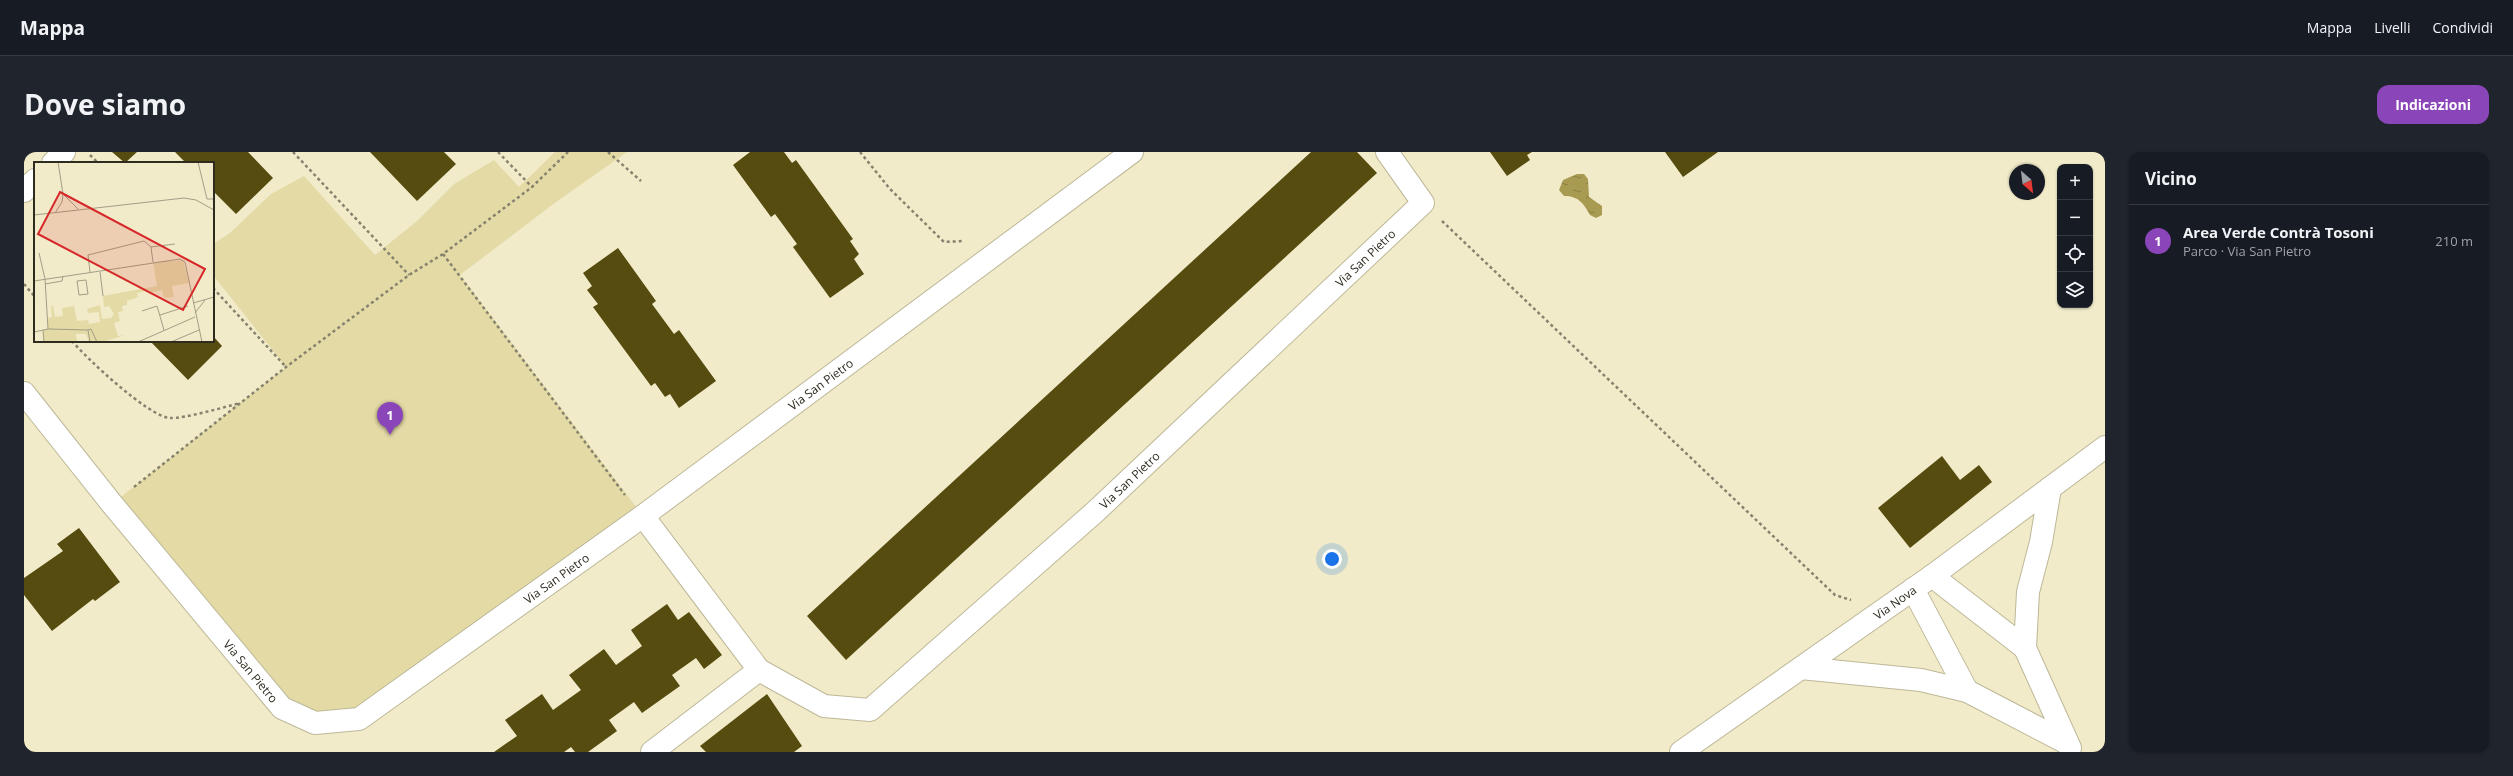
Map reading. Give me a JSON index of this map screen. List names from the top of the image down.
{
  "streets": {
    "street": ["Via San Pietro", "Via Nova"]
  },
  "north": "bottom right",
  "page": {
    "header": "Mappa",
    "nav": ["Mappa", "Livelli", "Condividi"],
    "title": "Dove siamo",
    "buttons": "Indicazioni",
    "heading": "Vicino",
    "map_buttons": ["+", "−"],
    "list": [
      {
        "mark": "1",
        "name": "Area Verde Contrà Tosoni",
        "note": "Parco · Via San Pietro",
        "value": "210 m"
      }
    ],
    "pins": "1"
  }
}
